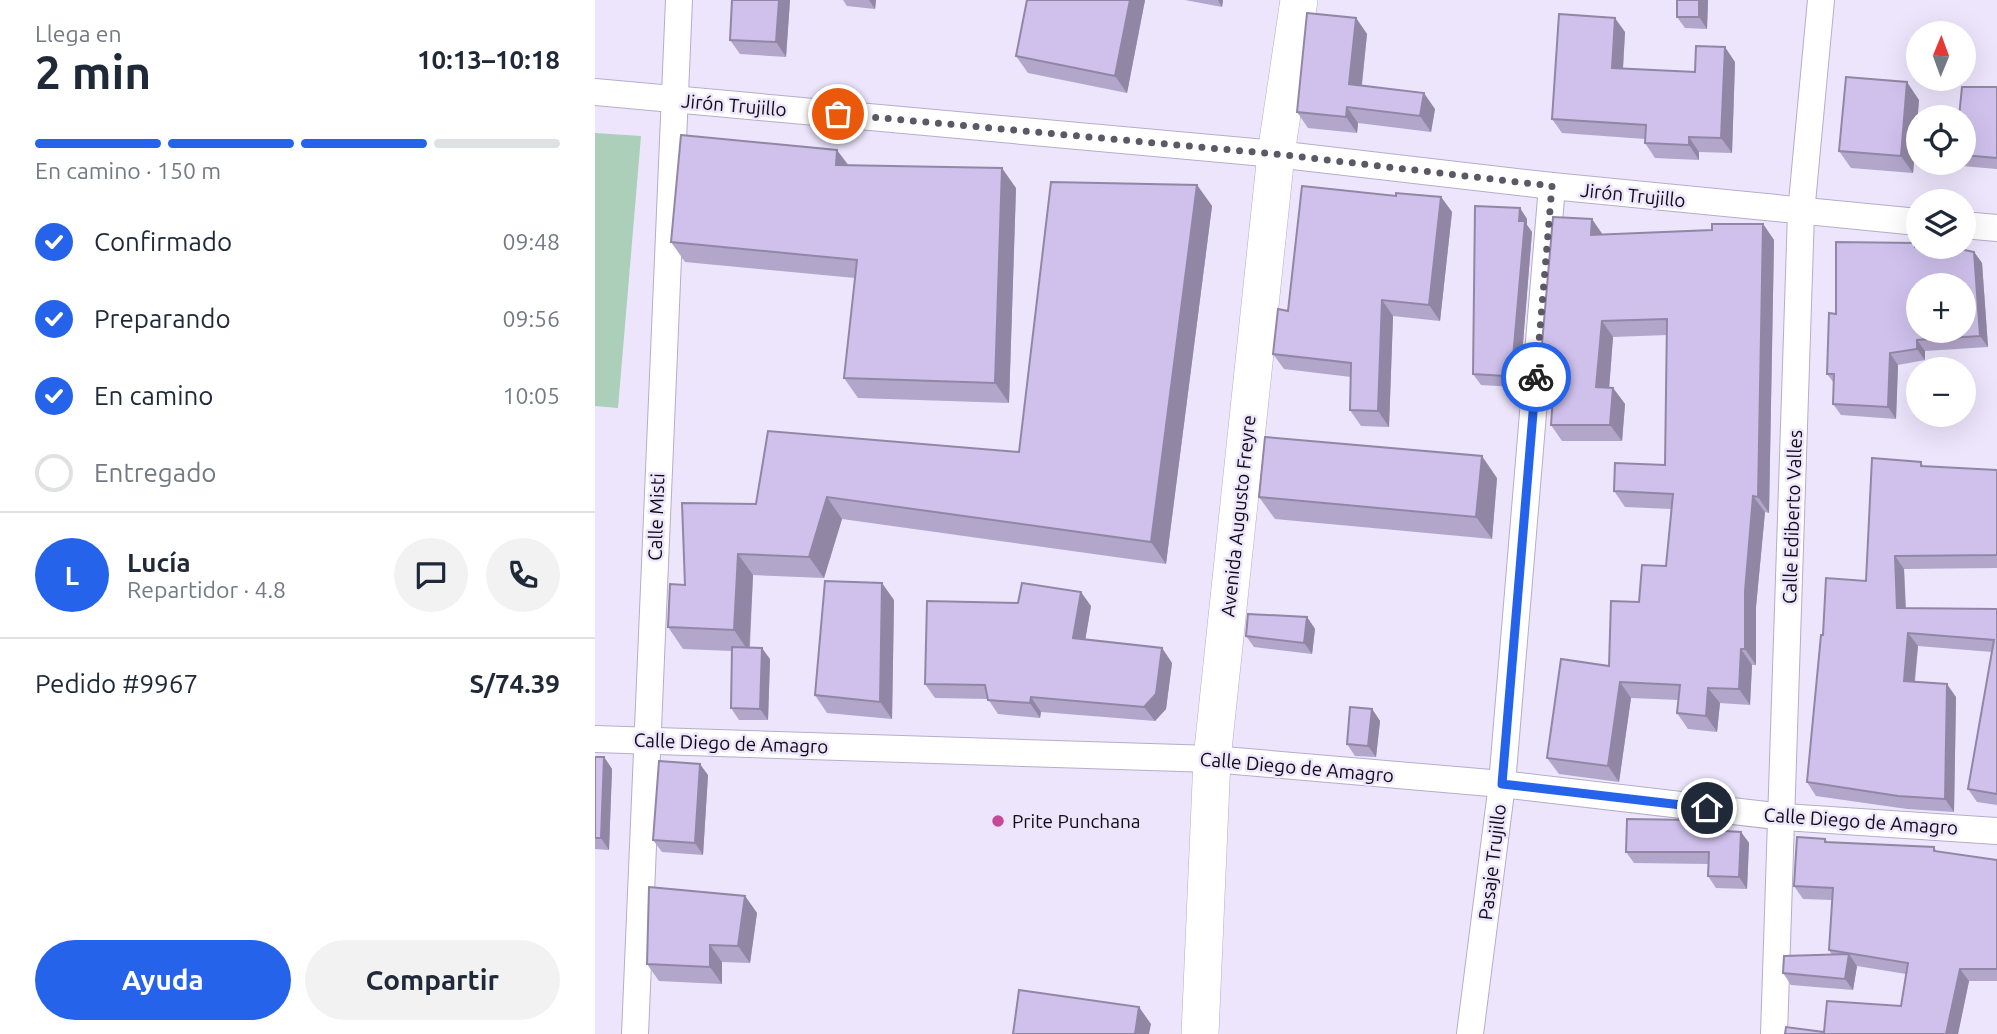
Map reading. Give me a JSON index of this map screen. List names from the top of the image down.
{
  "streets": {
    "main road": ["Avenida Augusto Freyre"],
    "street": [
      "Jirón Trujillo",
      "Calle Misti",
      "Calle Ediberto Valles",
      "Calle Diego de Amagro",
      "Pasaje Trujillo"
    ]
  },
  "crossings": [
    ["Jirón Trujillo", "Avenida Augusto Freyre"],
    ["Jirón Trujillo", "Calle Misti"],
    ["Jirón Trujillo", "Calle Ediberto Valles"],
    ["Jirón Trujillo", "Pasaje Trujillo"],
    ["Avenida Augusto Freyre", "Calle Diego de Amagro"],
    ["Calle Misti", "Calle Diego de Amagro"],
    ["Calle Ediberto Valles", "Calle Diego de Amagro"],
    ["Calle Diego de Amagro", "Pasaje Trujillo"]
  ],
  "places": ["Prite Punchana"],
  "north": "top",
  "page": {
    "heading": ["2 min", "Llega en", "10:13–10:18"],
    "panel": [
      "Lucía",
      "Repartidor · 4.8",
      "Pedido #9967",
      "S/74.39"
    ],
    "map_buttons": ["+", "−"],
    "bar": "En camino · 150 m",
    "list": [
      ["Confirmado", "09:48"],
      ["Preparando", "09:56"],
      ["En camino", "10:05"],
      "Entregado"
    ],
    "round": "L",
    "buttons": ["Ayuda", "Compartir"]
  }
}
